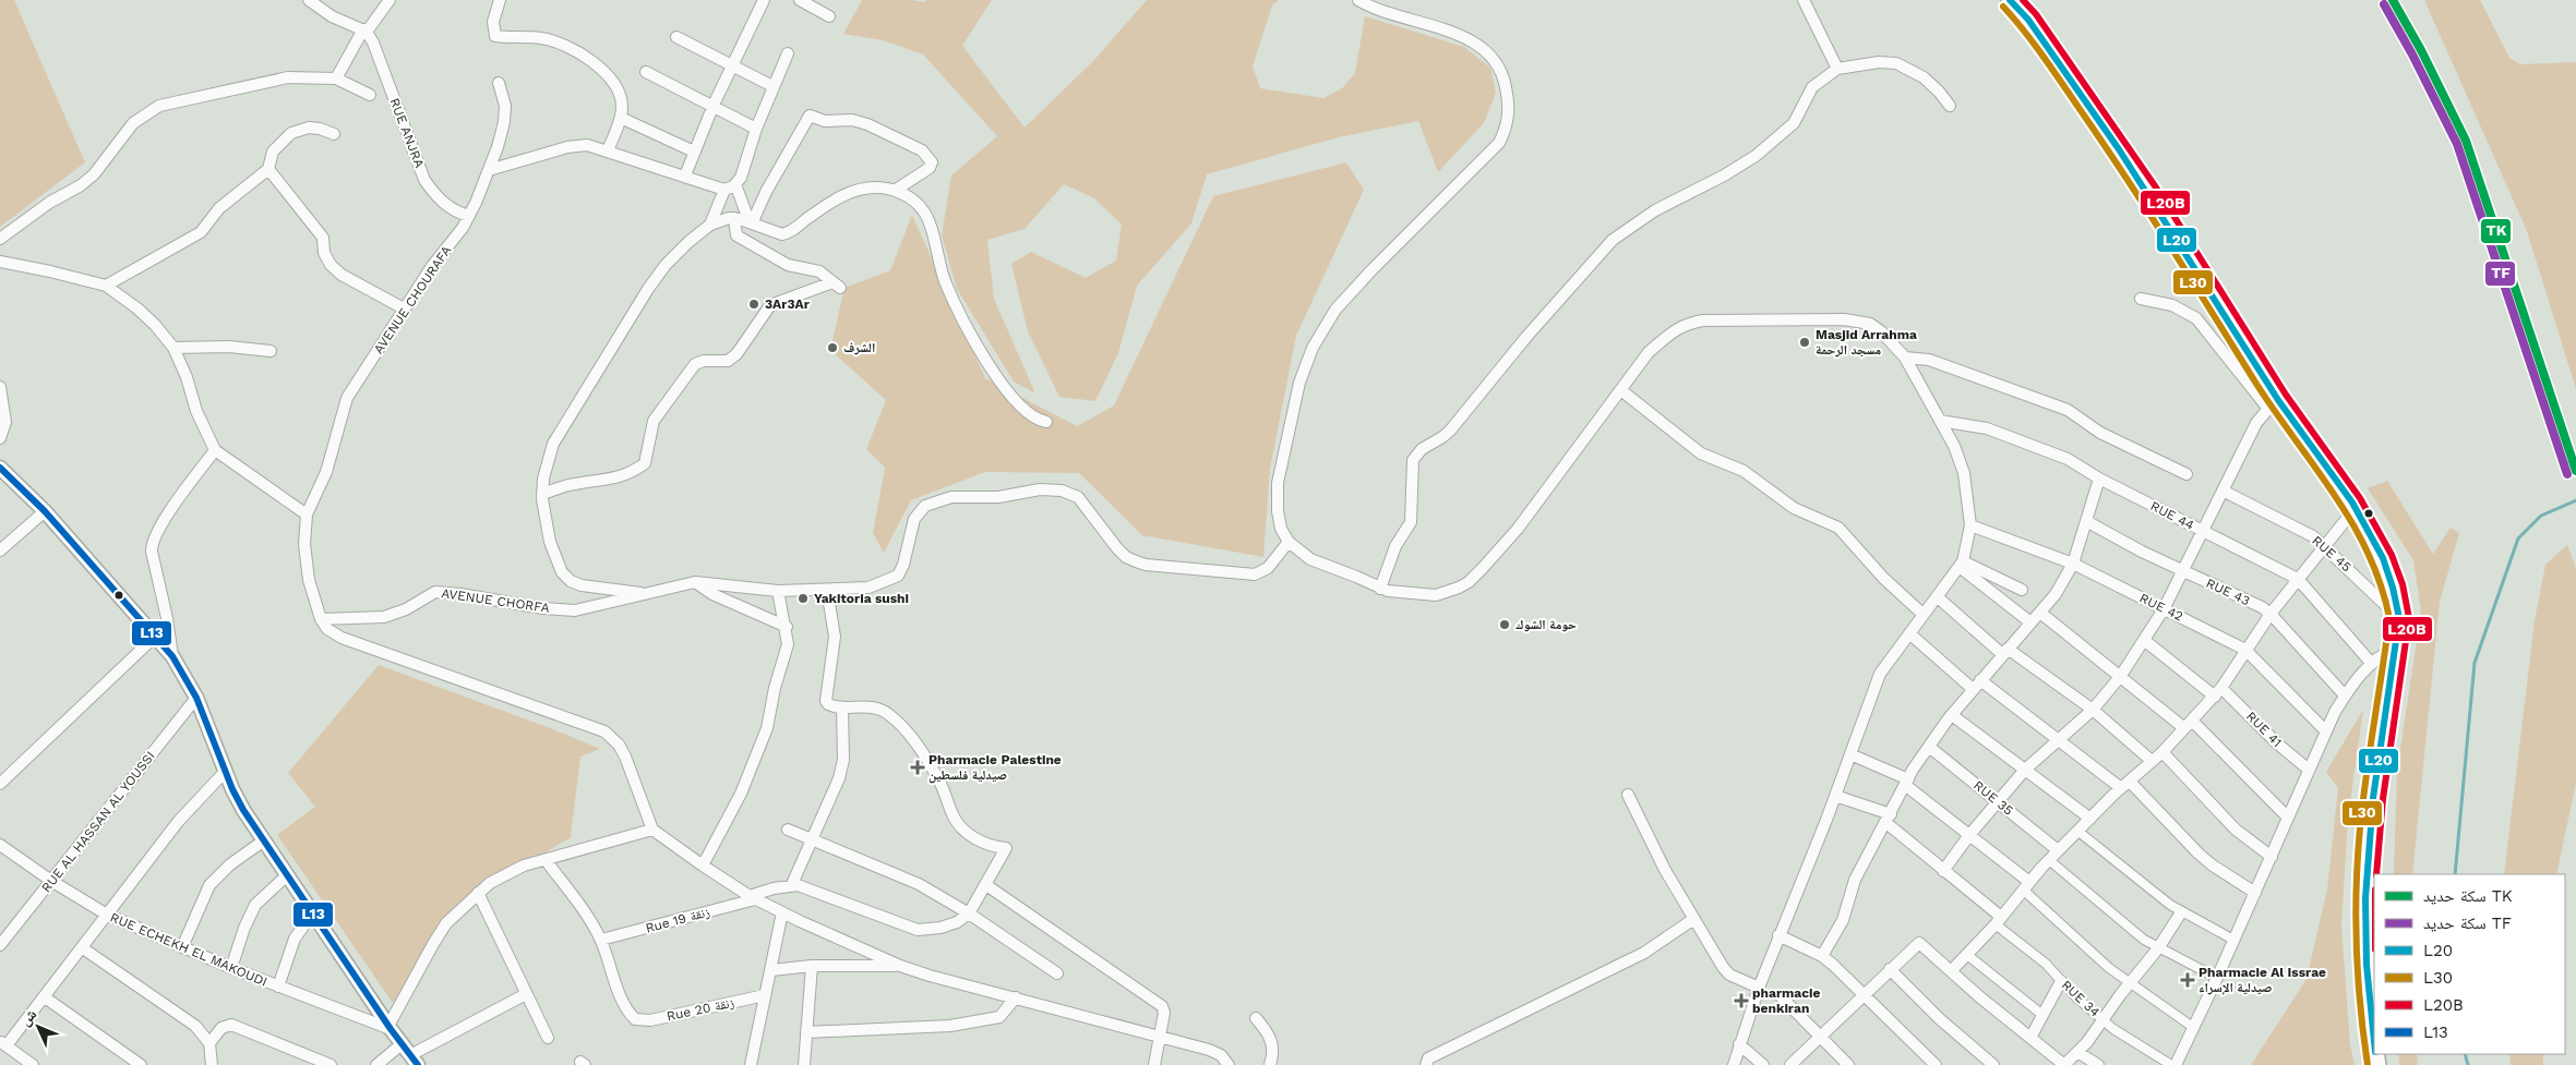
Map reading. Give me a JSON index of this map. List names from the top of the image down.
{
  "streets": {
    "street": [
      "RUE ANJRA",
      "AVENUE CHOURAFA",
      "RUE 44",
      "RUE 45",
      "RUE 43",
      "AVENUE CHORFA",
      "RUE 42",
      "RUE 41",
      "RUE 35",
      "RUE AL HASSAN AL YOUSSI",
      "Rue 19 زنقة",
      "RUE ECHEKH EL MAKOUDI",
      "RUE 34",
      "Rue 20 زنقة"
    ]
  },
  "crossings": [
    ["RUE ANJRA", "AVENUE CHOURAFA"],
    ["RUE AL HASSAN AL YOUSSI", "RUE ECHEKH EL MAKOUDI"],
    ["Rue 19 زنقة", "Rue 20 زنقة"]
  ],
  "places": {
    "other": [
      "3Ar3Ar",
      "Masjid Arrahma مسجد الرحمة",
      "الشرف",
      "Yakitoria sushi",
      "حومة الشوك"
    ],
    "health": ["Pharmacie Palestine صيدلية فلسطين", "Pharmacie Al Issrae صيدلية الإسراء", "pharmacie benkiran"]
  },
  "lines": [
    "rail line TK",
    "transit line L20",
    "transit line L20B",
    "rail line TF",
    "transit line L30",
    "transit line L13"
  ],
  "legend": [
    "سكة حديد TK",
    "سكة حديد TF",
    "L20",
    "L30",
    "L20B",
    "L13"
  ],
  "north": "top left"
}
